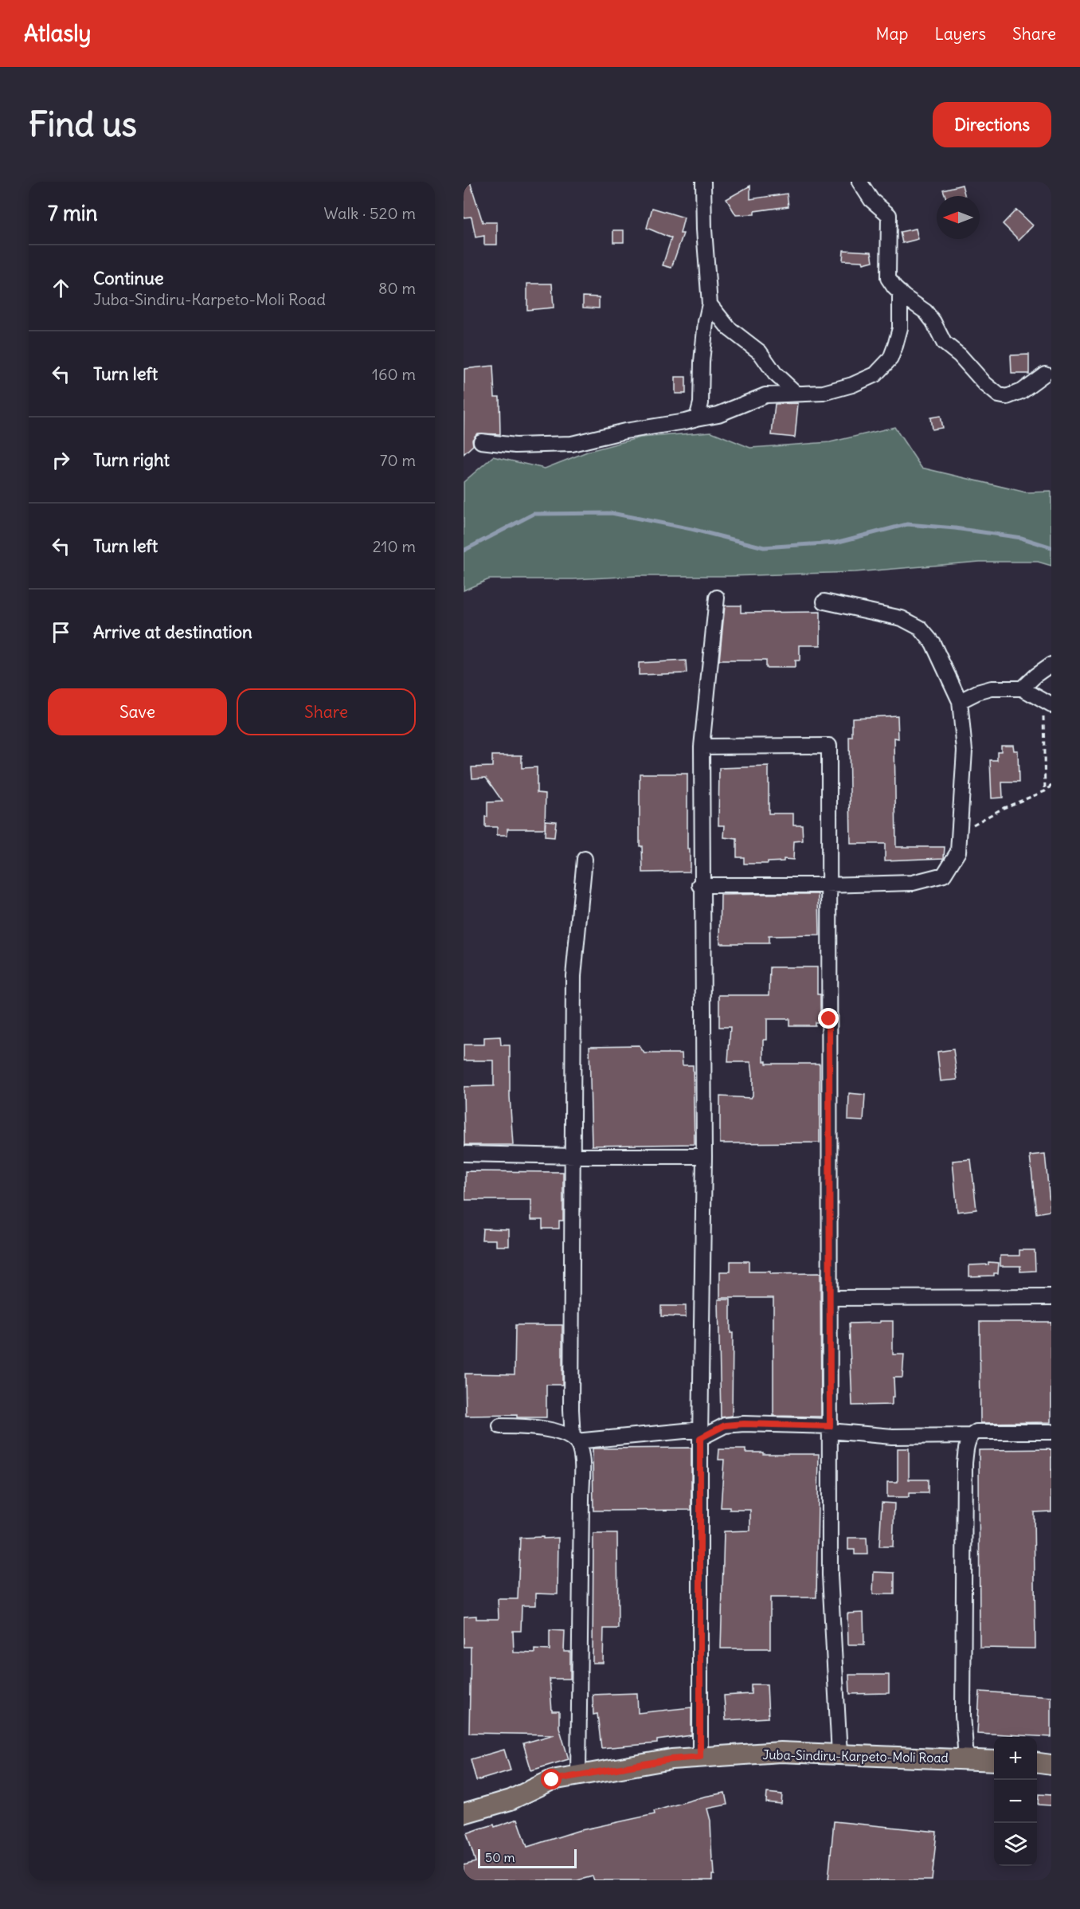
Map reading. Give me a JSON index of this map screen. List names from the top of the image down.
{
  "streets": {
    "main road": ["Juba-Sindiru-Karpeto-Moli Road"]
  },
  "scale_bar": "50 m",
  "north": "left",
  "page": {
    "header": "Atlasly",
    "nav": ["Map", "Layers", "Share"],
    "buttons": [
      "Directions",
      ["Save", "Share"]
    ],
    "title": "Find us",
    "heading": ["7 min", "Walk · 520 m"],
    "list": [
      ["Continue", "Juba-Sindiru-Karpeto-Moli Road", "80 m"],
      ["Turn left", "160 m"],
      ["Turn right", "70 m"],
      ["Turn left", "210 m"],
      "Arrive at destination"
    ],
    "map_buttons": ["+", "−"],
    "scale": "50 m"
  }
}
